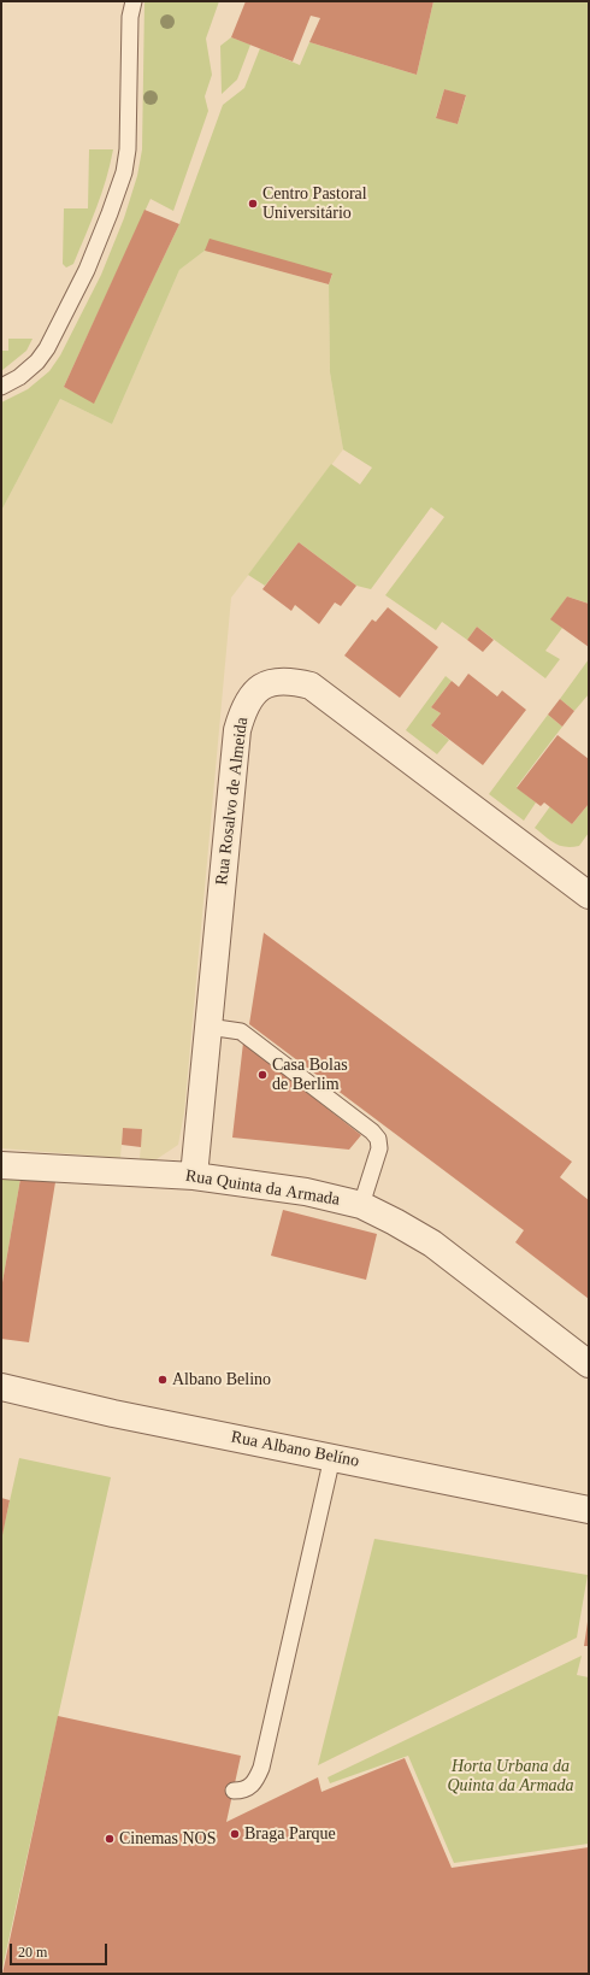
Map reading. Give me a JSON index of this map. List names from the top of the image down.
{
  "streets": {
    "street": ["Rua Rosalvo de Almeida", "Rua Quinta da Armada", "Rua Albano Belíno"]
  },
  "crossings": [
    ["Rua Rosalvo de Almeida", "Rua Quinta da Armada"]
  ],
  "parks": ["Horta Urbana da Quinta da Armada"],
  "places": [
    "Centro Pastoral Universitário",
    "Casa Bolas de Berlim",
    "Albano Belino",
    "Braga Parque",
    "Cinemas NOS"
  ],
  "scale_bar": "20 m"
}
